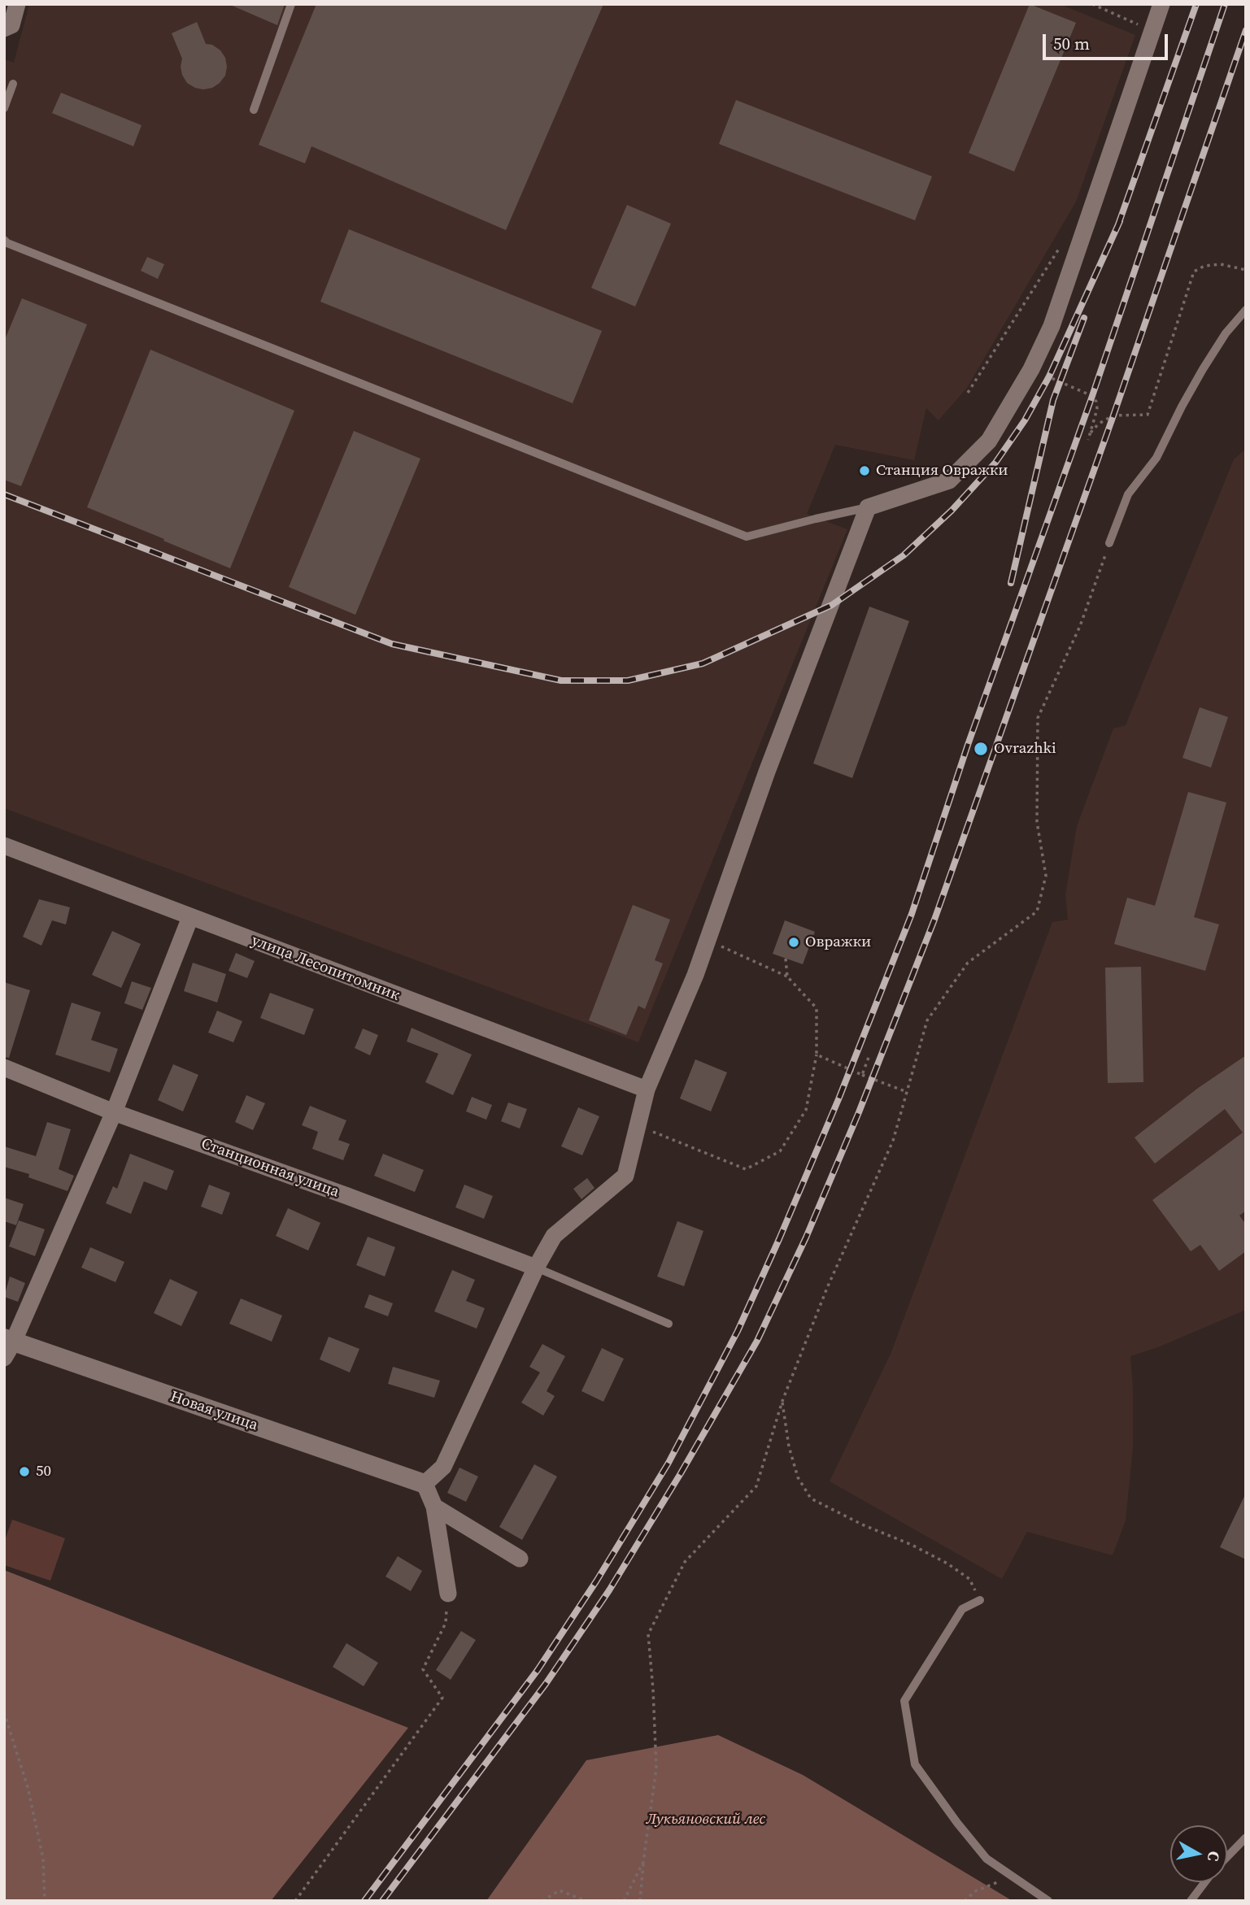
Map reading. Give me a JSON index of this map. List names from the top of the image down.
{
  "streets": {
    "street": ["улица Лесопитомник", "Станционная улица", "Новая улица"]
  },
  "parks": ["Лукьяновский лес"],
  "places": [
    "Станция Овражки",
    "Ovrazhki",
    "Овражки",
    "50"
  ],
  "scale_bar": "50 m",
  "north": "right"
}
